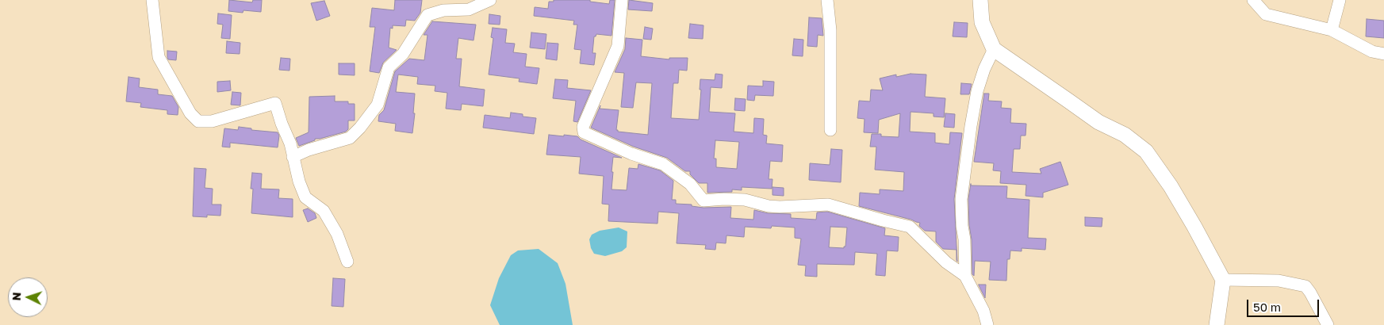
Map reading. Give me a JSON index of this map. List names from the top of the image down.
{
  "scale_bar": "50 m",
  "north": "left"
}
